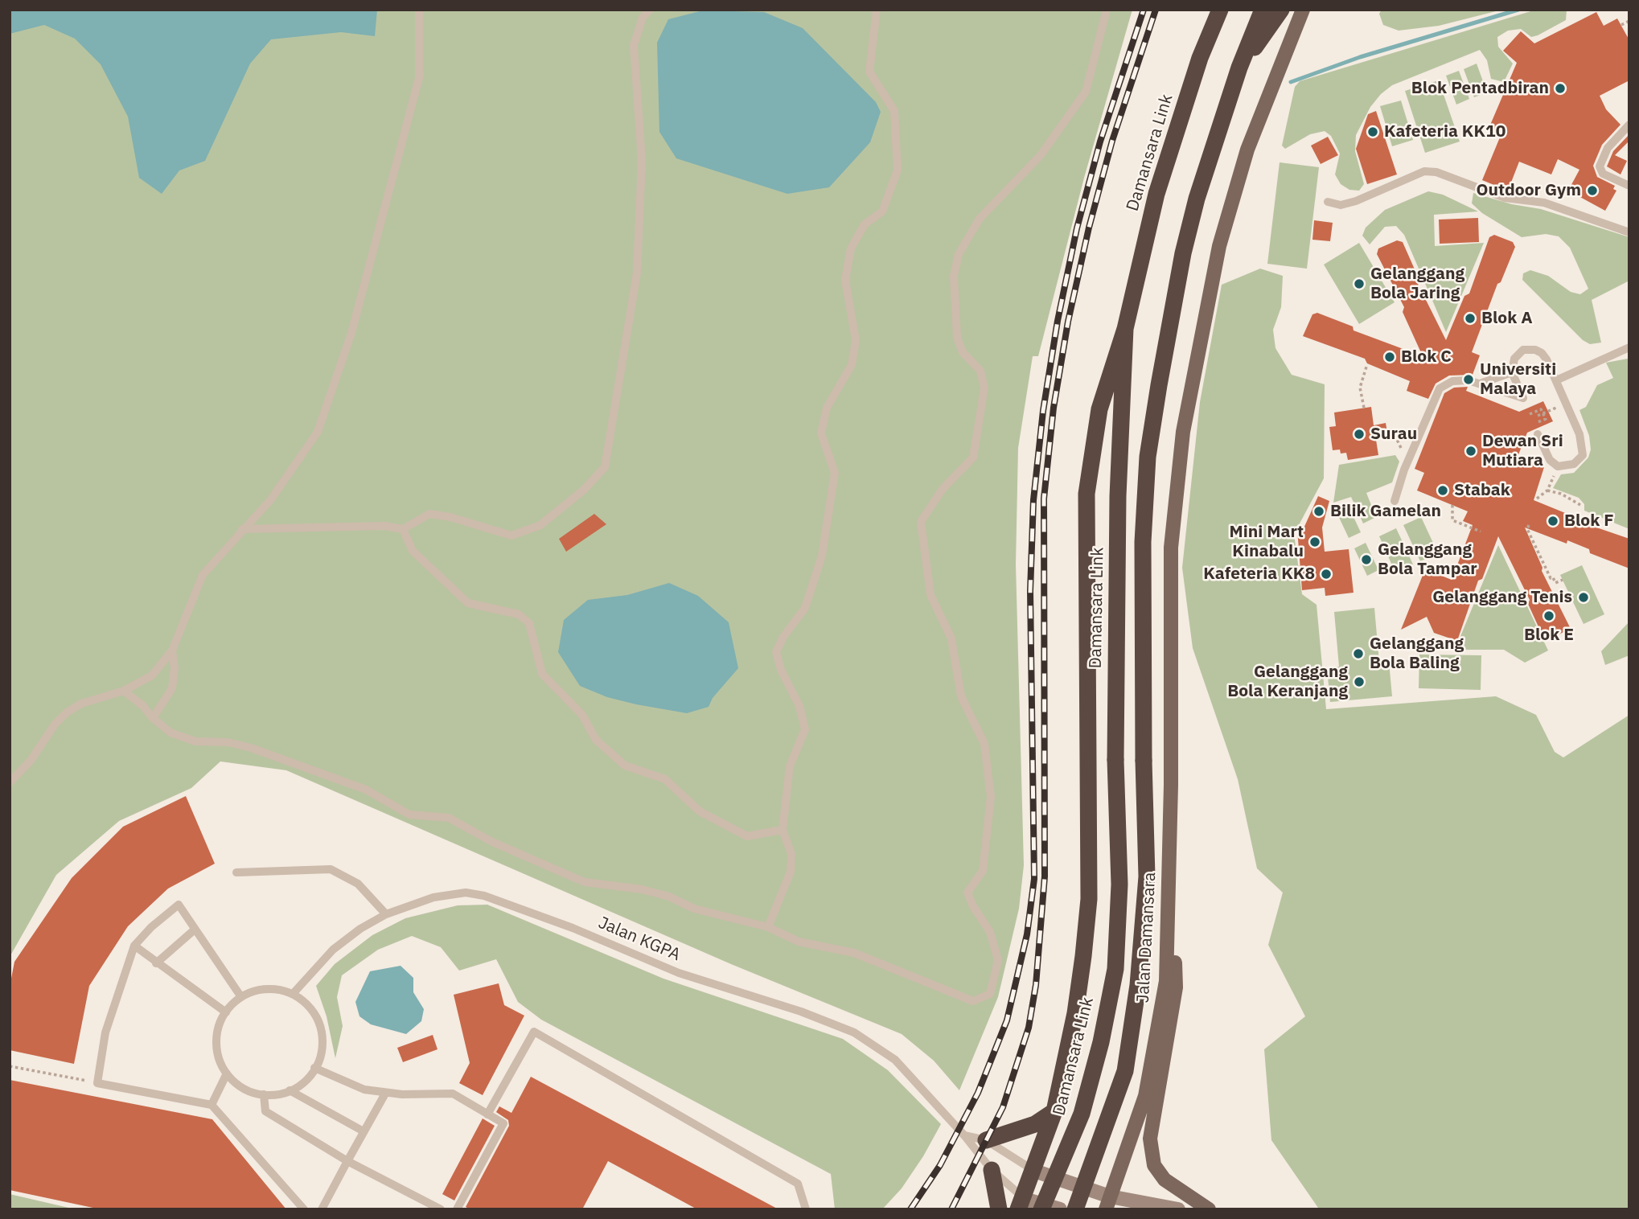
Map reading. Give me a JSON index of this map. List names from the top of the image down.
{
  "streets": {
    "highway": ["Damansara Link"],
    "main road": ["Jalan Damansara"],
    "lane": ["Jalan KGPA"]
  },
  "places": [
    "Blok Pentadbiran",
    "Kafeteria KK10",
    "Outdoor Gym",
    "Gelanggang Bola Jaring",
    "Blok A",
    "Blok C",
    "Universiti Malaya",
    "Surau",
    "Dewan Sri Mutiara",
    "Stabak",
    "Bilik Gamelan",
    "Blok F",
    "Mini Mart Kinabalu",
    "Gelanggang Bola Tampar",
    "Kafeteria KK8",
    "Gelanggang Tenis",
    "Blok E",
    "Gelanggang Bola Baling",
    "Gelanggang Bola Keranjang"
  ]
}
